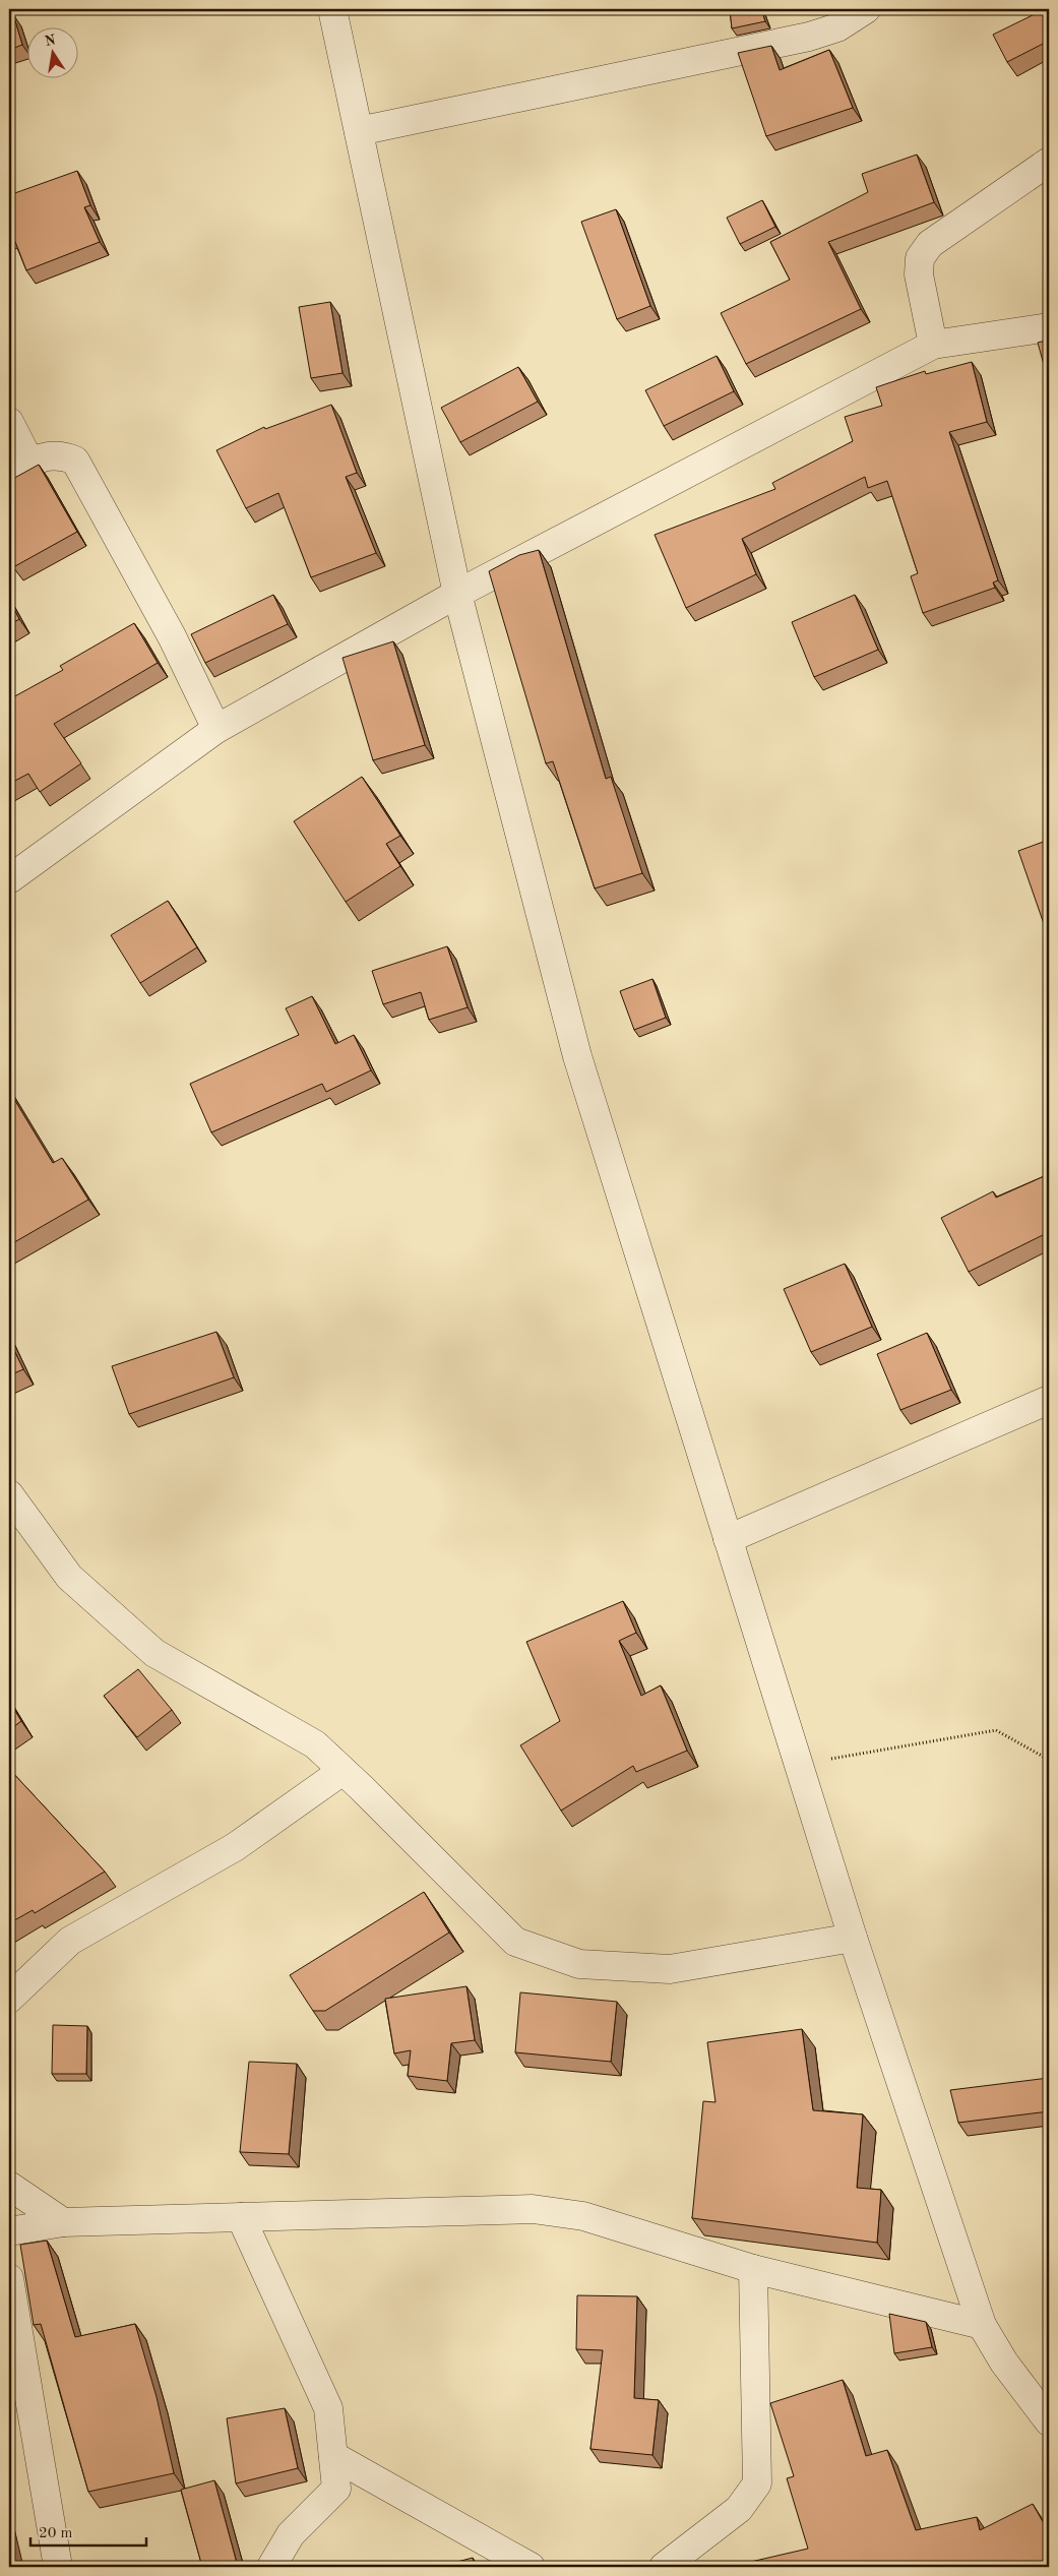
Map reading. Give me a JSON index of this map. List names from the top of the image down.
{
  "scale_bar": "20 m",
  "north": "top"
}
